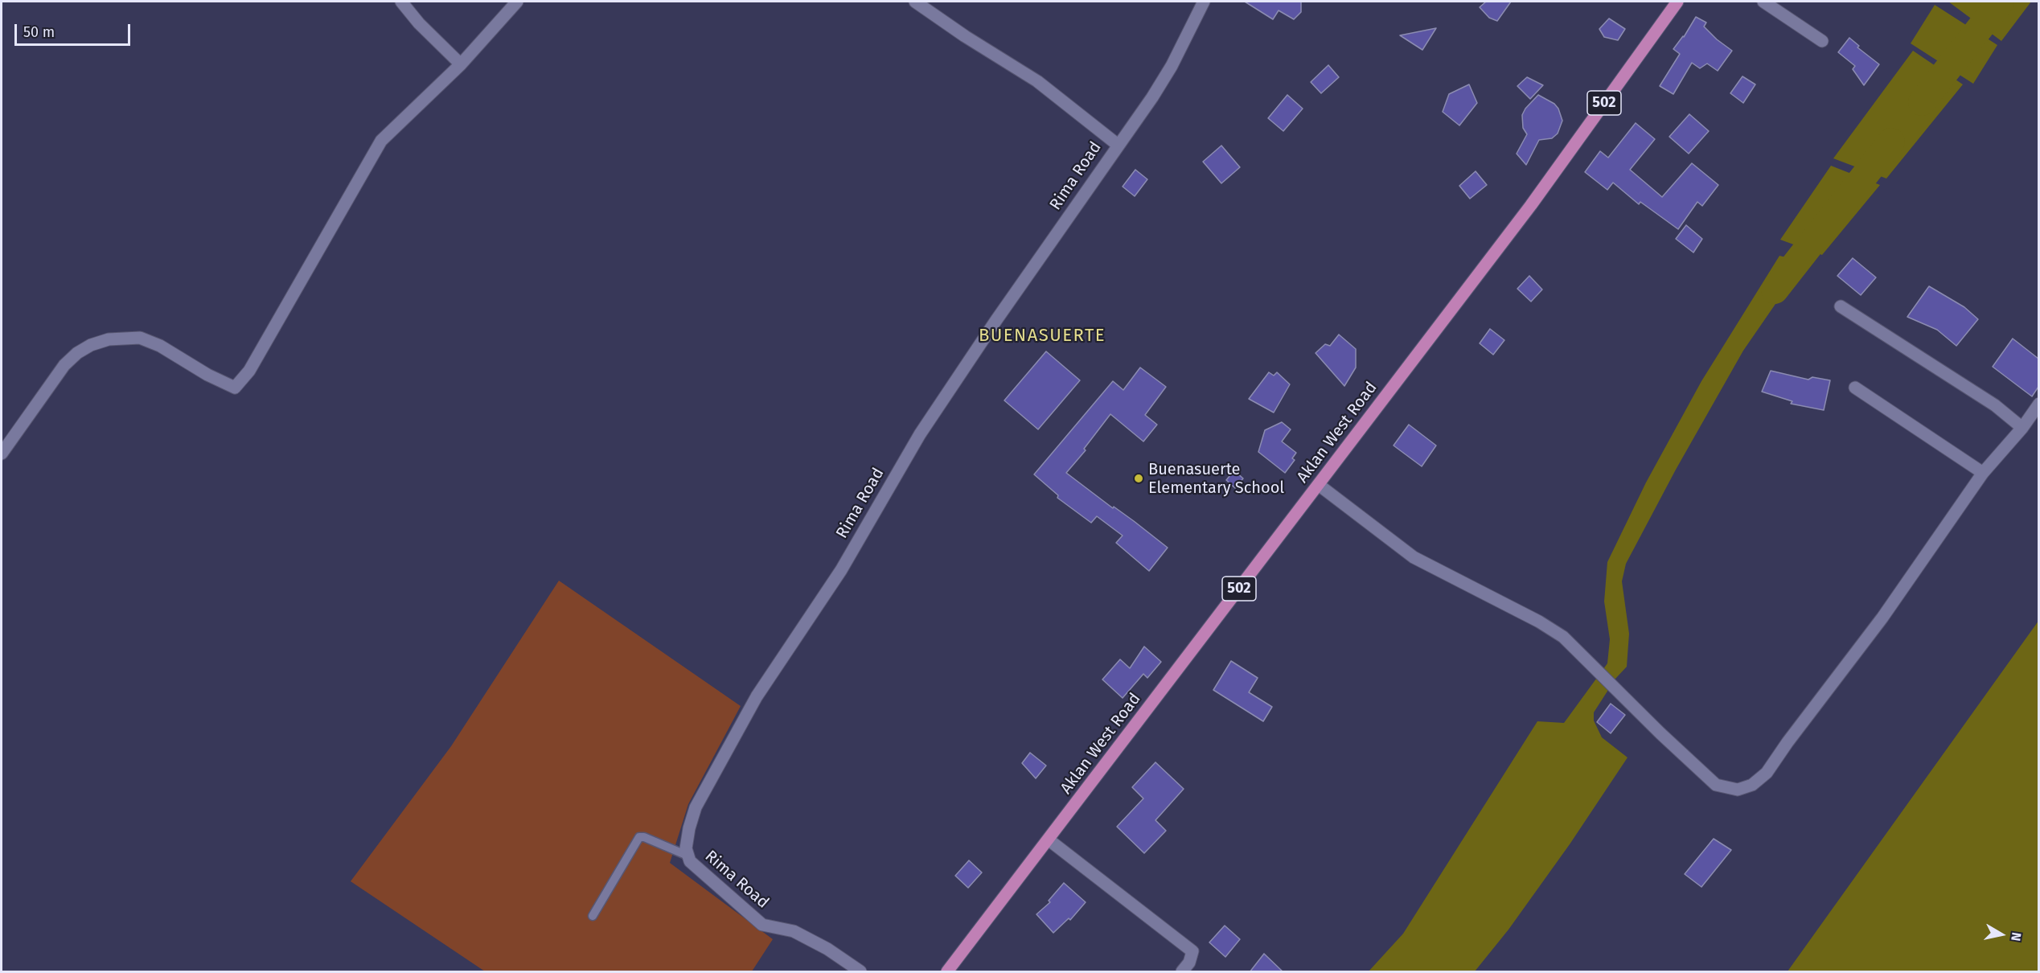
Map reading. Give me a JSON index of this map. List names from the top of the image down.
{
  "streets": {
    "main road": ["502", "Aklan West Road"],
    "street": ["Rima Road"]
  },
  "districts": ["BUENASUERTE"],
  "places": ["Buenasuerte Elementary School"],
  "scale_bar": "50 m",
  "north": "right"
}
